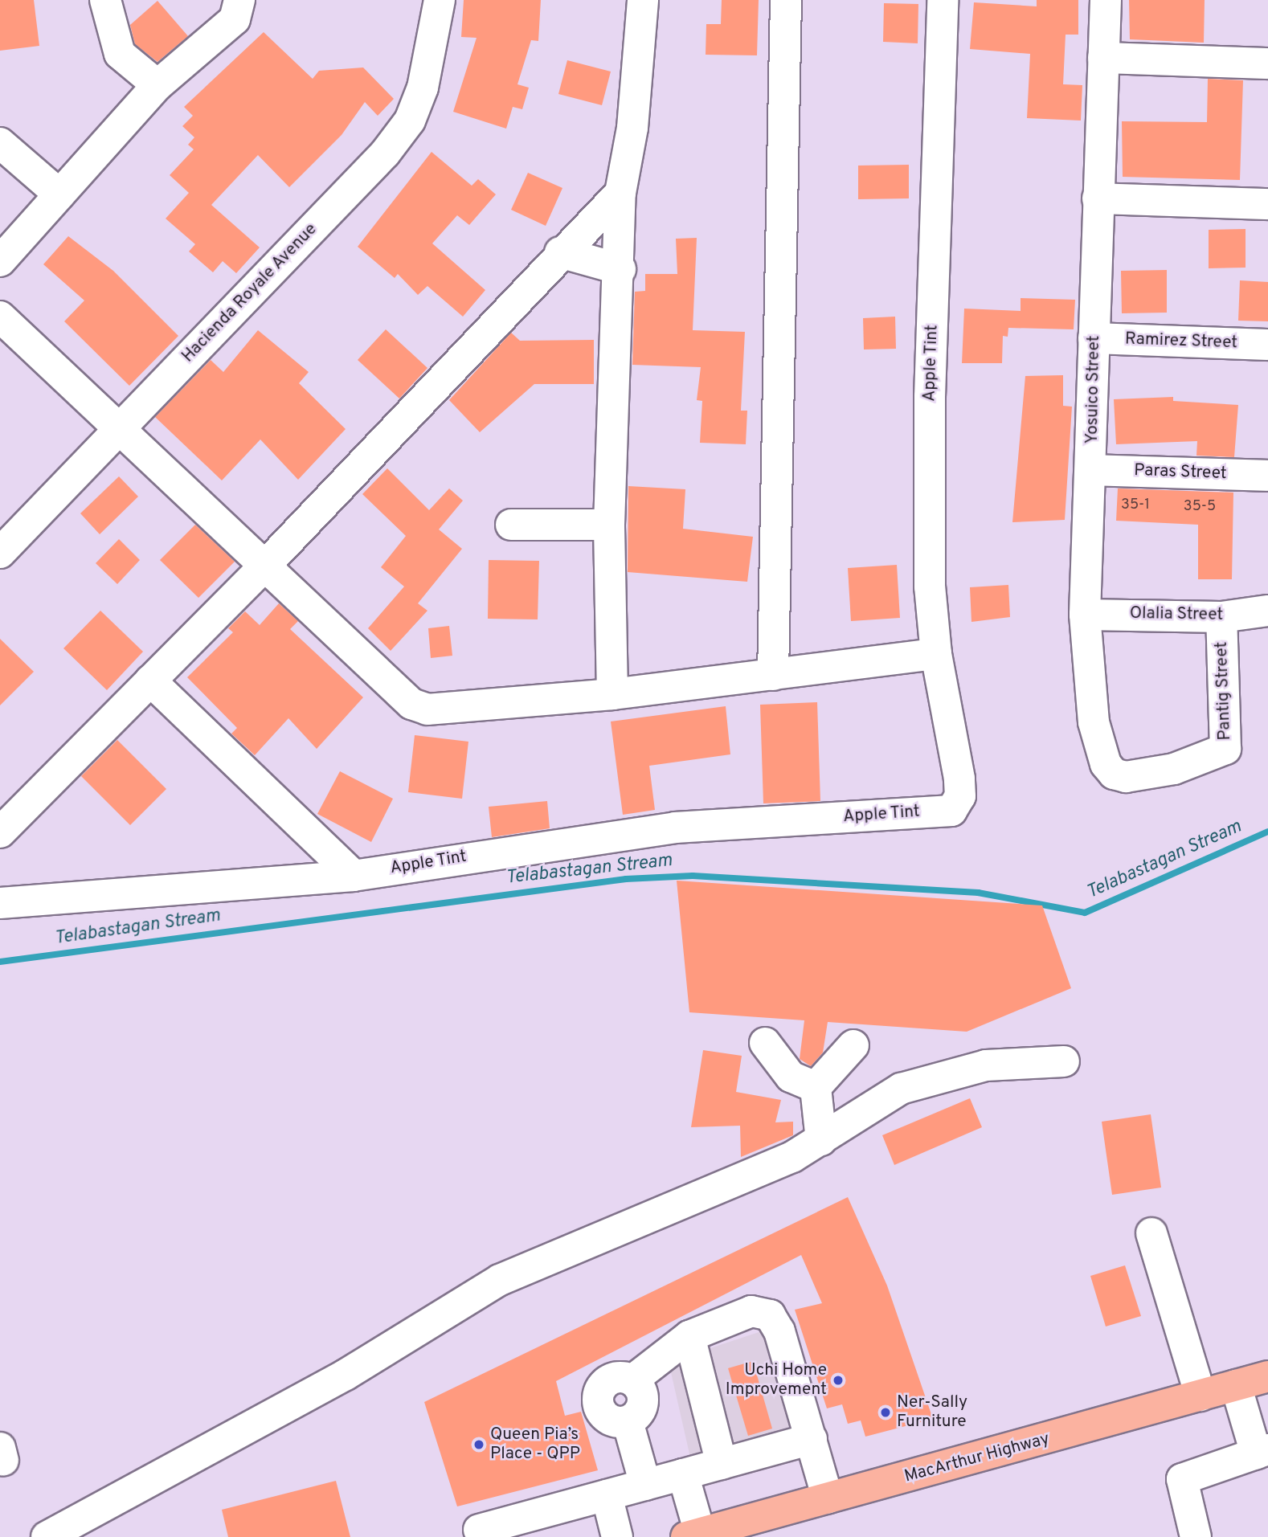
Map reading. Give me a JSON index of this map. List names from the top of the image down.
{
  "streets": {
    "highway": ["MacArthur Highway"],
    "street": [
      "Hacienda Royale Avenue",
      "Ramirez Street",
      "Apple Tint",
      "Yosuico Street",
      "Paras Street",
      "Olalia Street",
      "Pantig Street"
    ]
  },
  "crossings": [
    ["Ramirez Street", "Yosuico Street"],
    ["Yosuico Street", "Paras Street"],
    ["Yosuico Street", "Olalia Street"],
    ["Yosuico Street", "Pantig Street"],
    ["Olalia Street", "Pantig Street"]
  ],
  "water": ["Telabastagan Stream"],
  "places": ["Uchi Home Improvement", "Ner-Sally Furniture", "Queen Pia’s Place - QPP"],
  "house_numbers": ["35-1", "35-5"]
}
